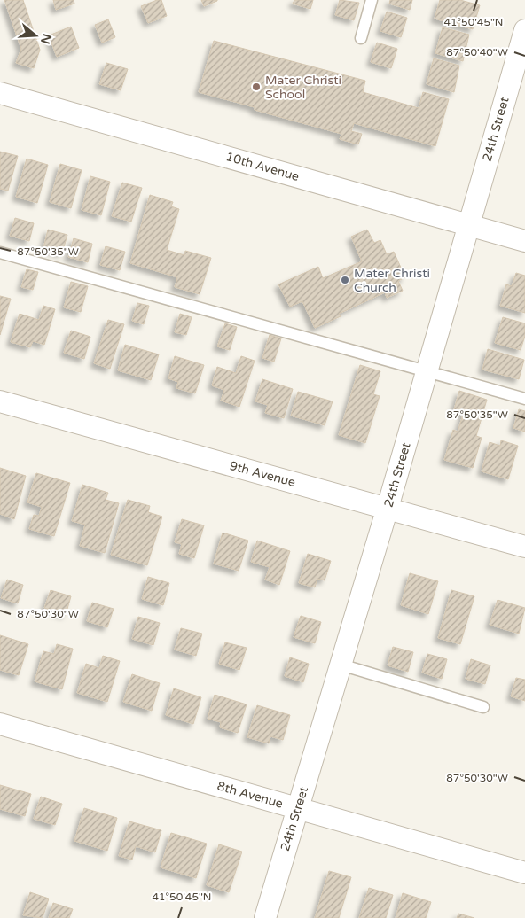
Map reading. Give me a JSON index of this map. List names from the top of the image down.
{
  "streets": {
    "street": [
      "24th Street",
      "10th Avenue",
      "9th Avenue",
      "8th Avenue"
    ]
  },
  "crossings": [
    ["24th Street", "10th Avenue"],
    ["24th Street", "9th Avenue"],
    ["24th Street", "8th Avenue"]
  ],
  "places": ["Mater Christi School", "Mater Christi Church"],
  "north": "right",
  "coordinates": [
    "41°50'45\"N",
    "87°50'40\"W",
    "87°50'35\"W",
    "87°50'30\"W"
  ]
}
